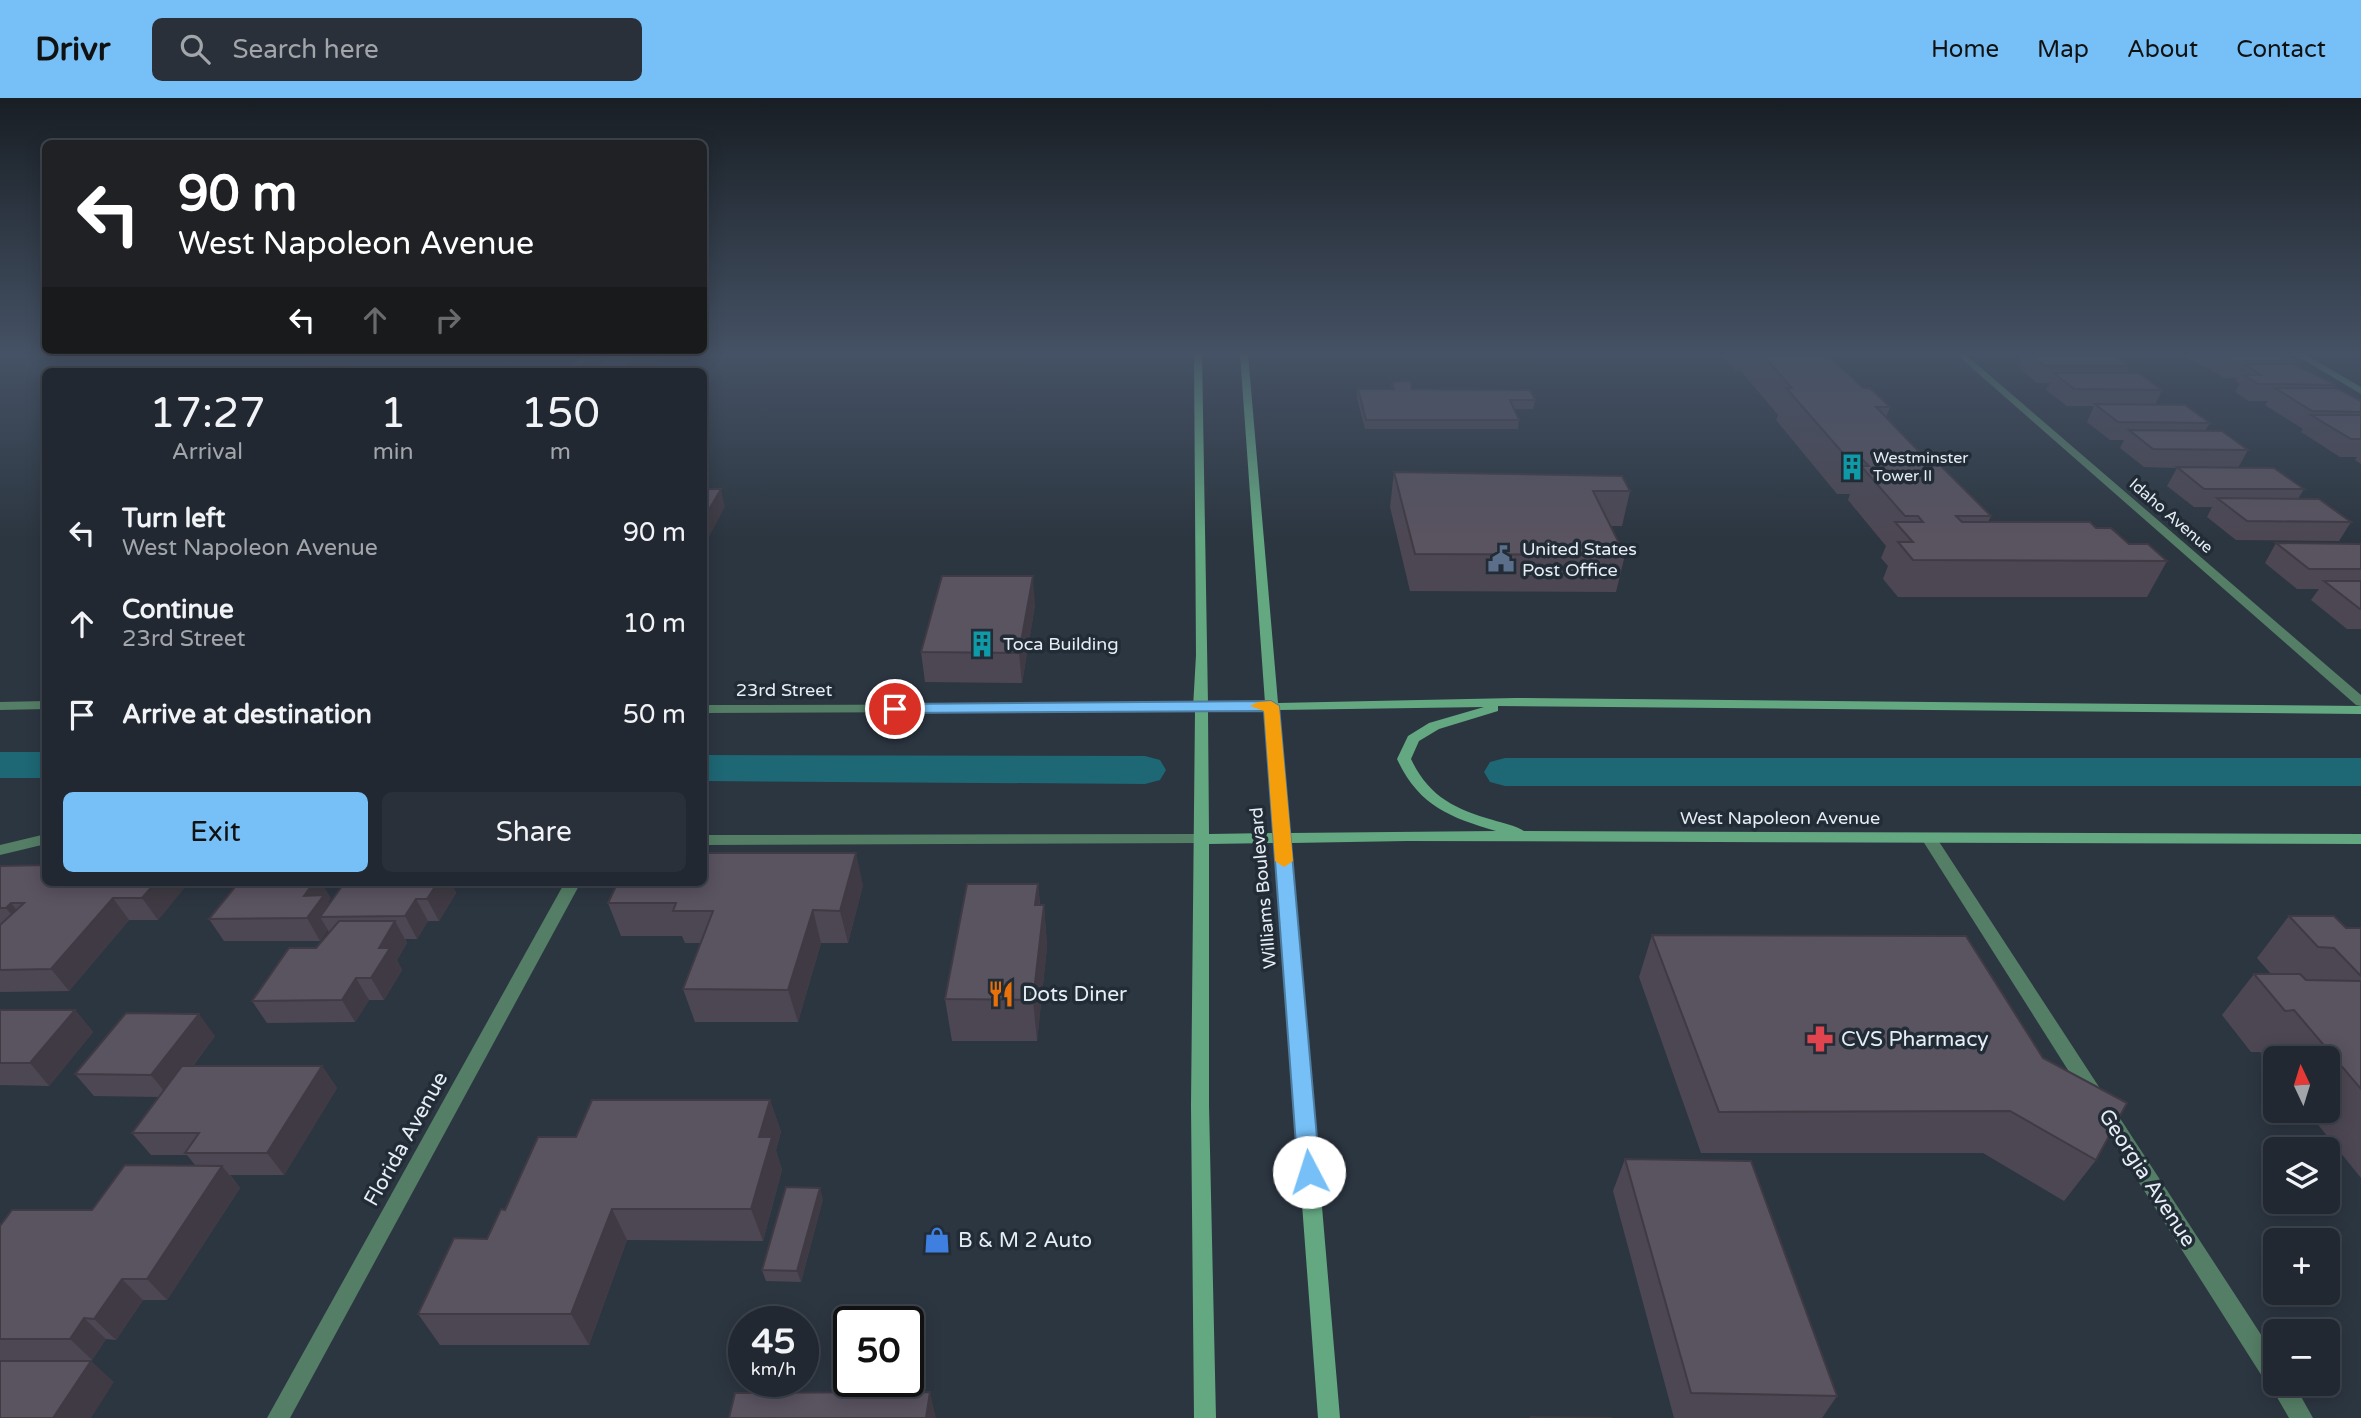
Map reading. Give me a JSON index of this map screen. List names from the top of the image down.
{
  "streets": {
    "main road": ["West Napoleon Avenue", "Williams Boulevard"],
    "street": [
      "Idaho Avenue",
      "23rd Street",
      "Florida Avenue",
      "Georgia Avenue"
    ]
  },
  "crossings": [
    ["West Napoleon Avenue", "Williams Boulevard"],
    ["West Napoleon Avenue", "Georgia Avenue"]
  ],
  "places": {
    "building": ["Westminster Tower II", "Toca Building"],
    "public building": ["United States Post Office"],
    "restaurant": ["Dots Diner"],
    "pharmacy": ["CVS Pharmacy"],
    "shop": ["B & M 2 Auto"]
  },
  "north": "top",
  "page": {
    "header": "Drivr",
    "search": "Search here",
    "nav": [
      "Home",
      "Map",
      "About",
      "Contact"
    ],
    "turn": ["90 m", "West Napoleon Avenue"],
    "eta": [
      "17:27",
      "Arrival",
      "1",
      "min",
      "150",
      "m"
    ],
    "list": [
      {
        "name": "Turn left",
        "note": "West Napoleon Avenue",
        "value": "90 m"
      },
      {
        "name": "Continue",
        "note": "23rd Street",
        "value": "10 m"
      },
      {
        "name": "Arrive at destination",
        "value": "50 m"
      }
    ],
    "buttons": ["Exit", "Share"],
    "map_buttons": ["+", "−"],
    "speed": "45 km/h",
    "limit": "50"
  }
}
